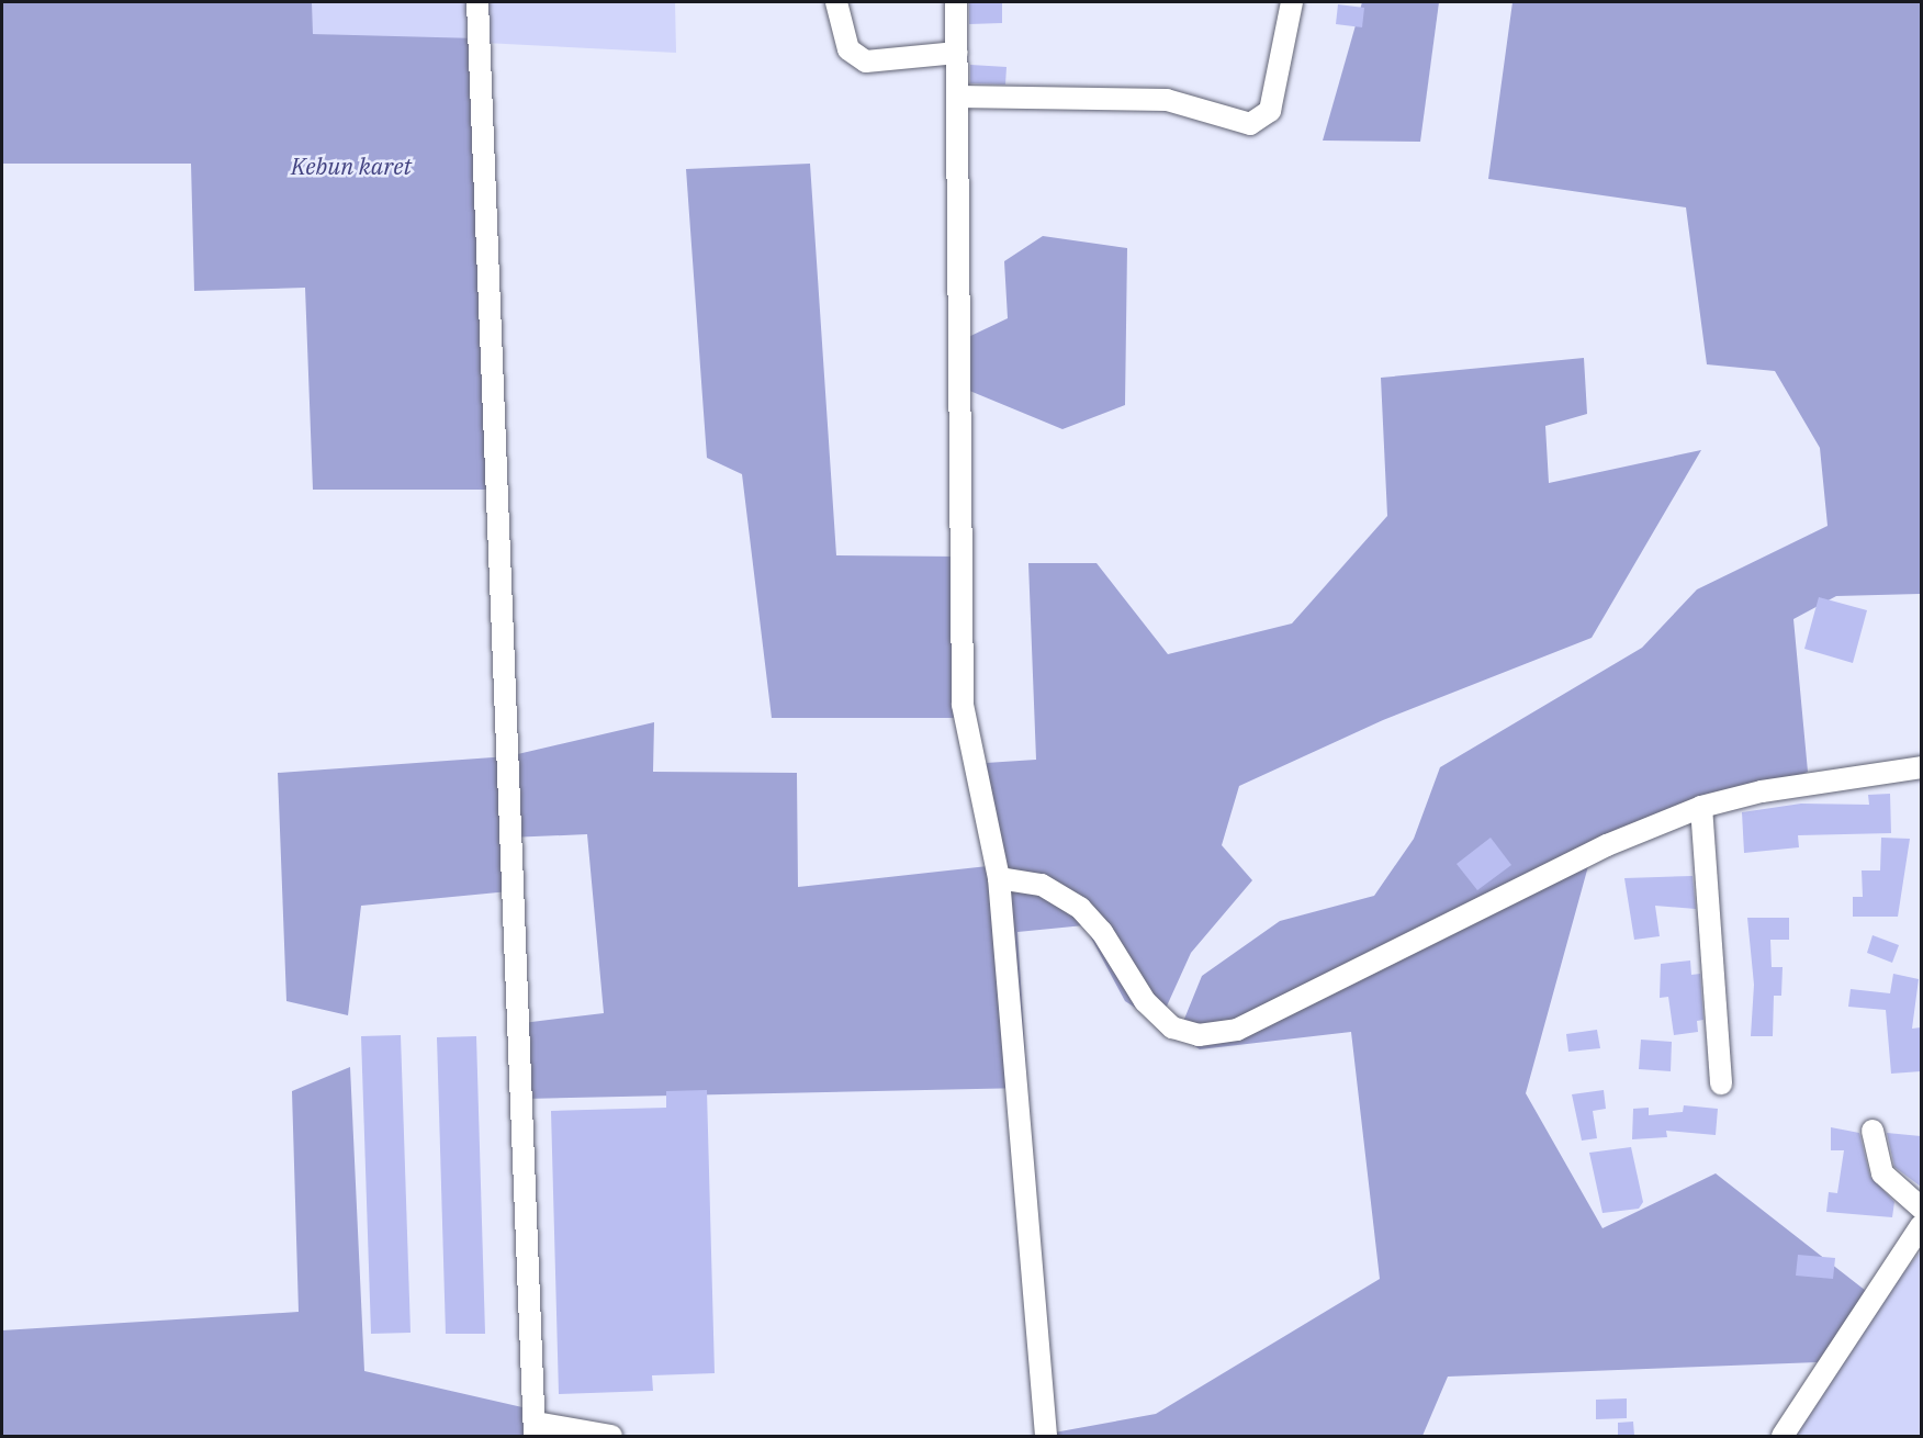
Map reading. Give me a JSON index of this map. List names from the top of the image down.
{
  "parks": ["Kebun karet"]
}
